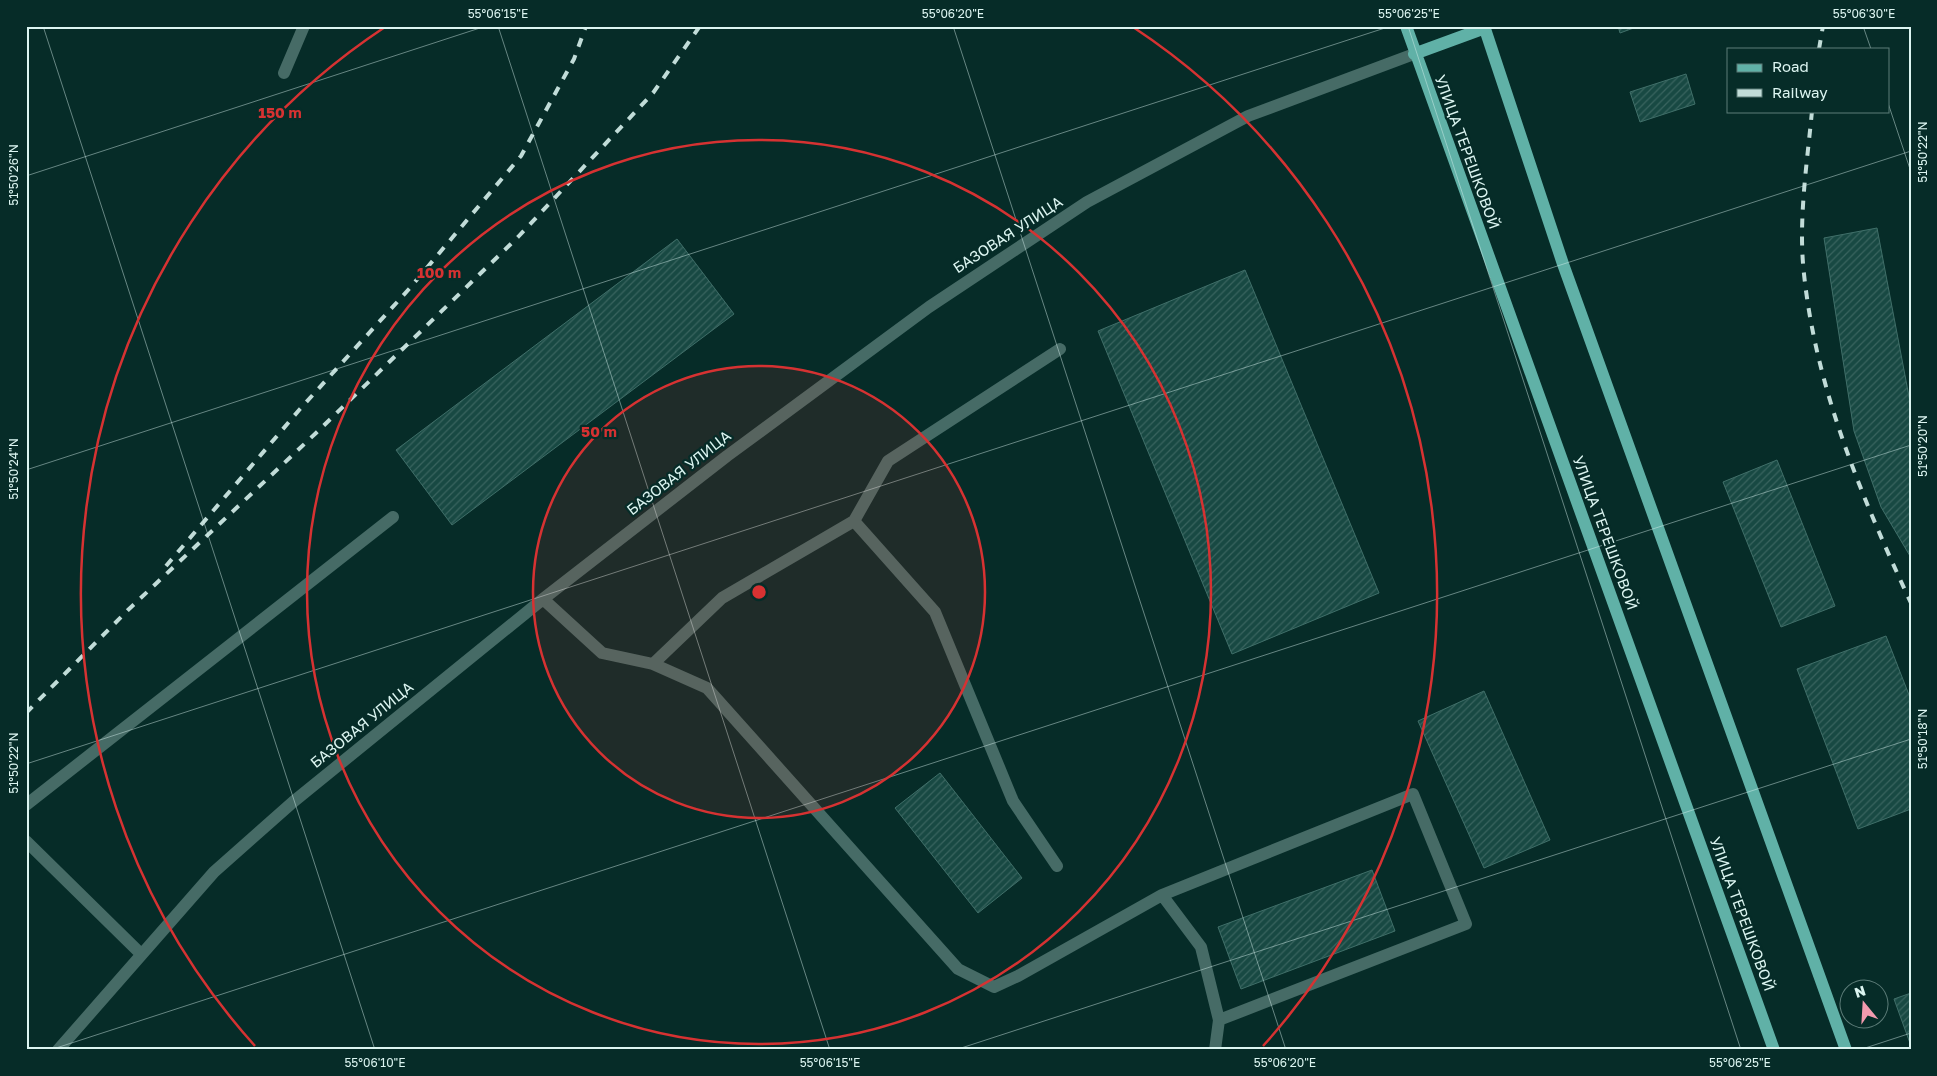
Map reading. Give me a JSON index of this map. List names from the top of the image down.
{
  "streets": {
    "main road": ["УЛИЦА ТЕРЕШКОВОЙ"],
    "street": ["БАЗОВАЯ УЛИЦА"]
  },
  "crossings": [
    ["УЛИЦА ТЕРЕШКОВОЙ", "БАЗОВАЯ УЛИЦА"]
  ],
  "legend": ["Road", "Railway"],
  "north": "top",
  "coordinates": [
    "55°06'15\"E",
    "55°06'20\"E",
    "55°06'25\"E",
    "55°06'30\"E",
    "51°50'22\"N",
    "51°50'26\"N",
    "51°50'20\"N",
    "51°50'24\"N",
    "51°50'18\"N",
    "55°06'10\"E"
  ],
  "rings": ["150 m", "100 m", "50 m"]
}
